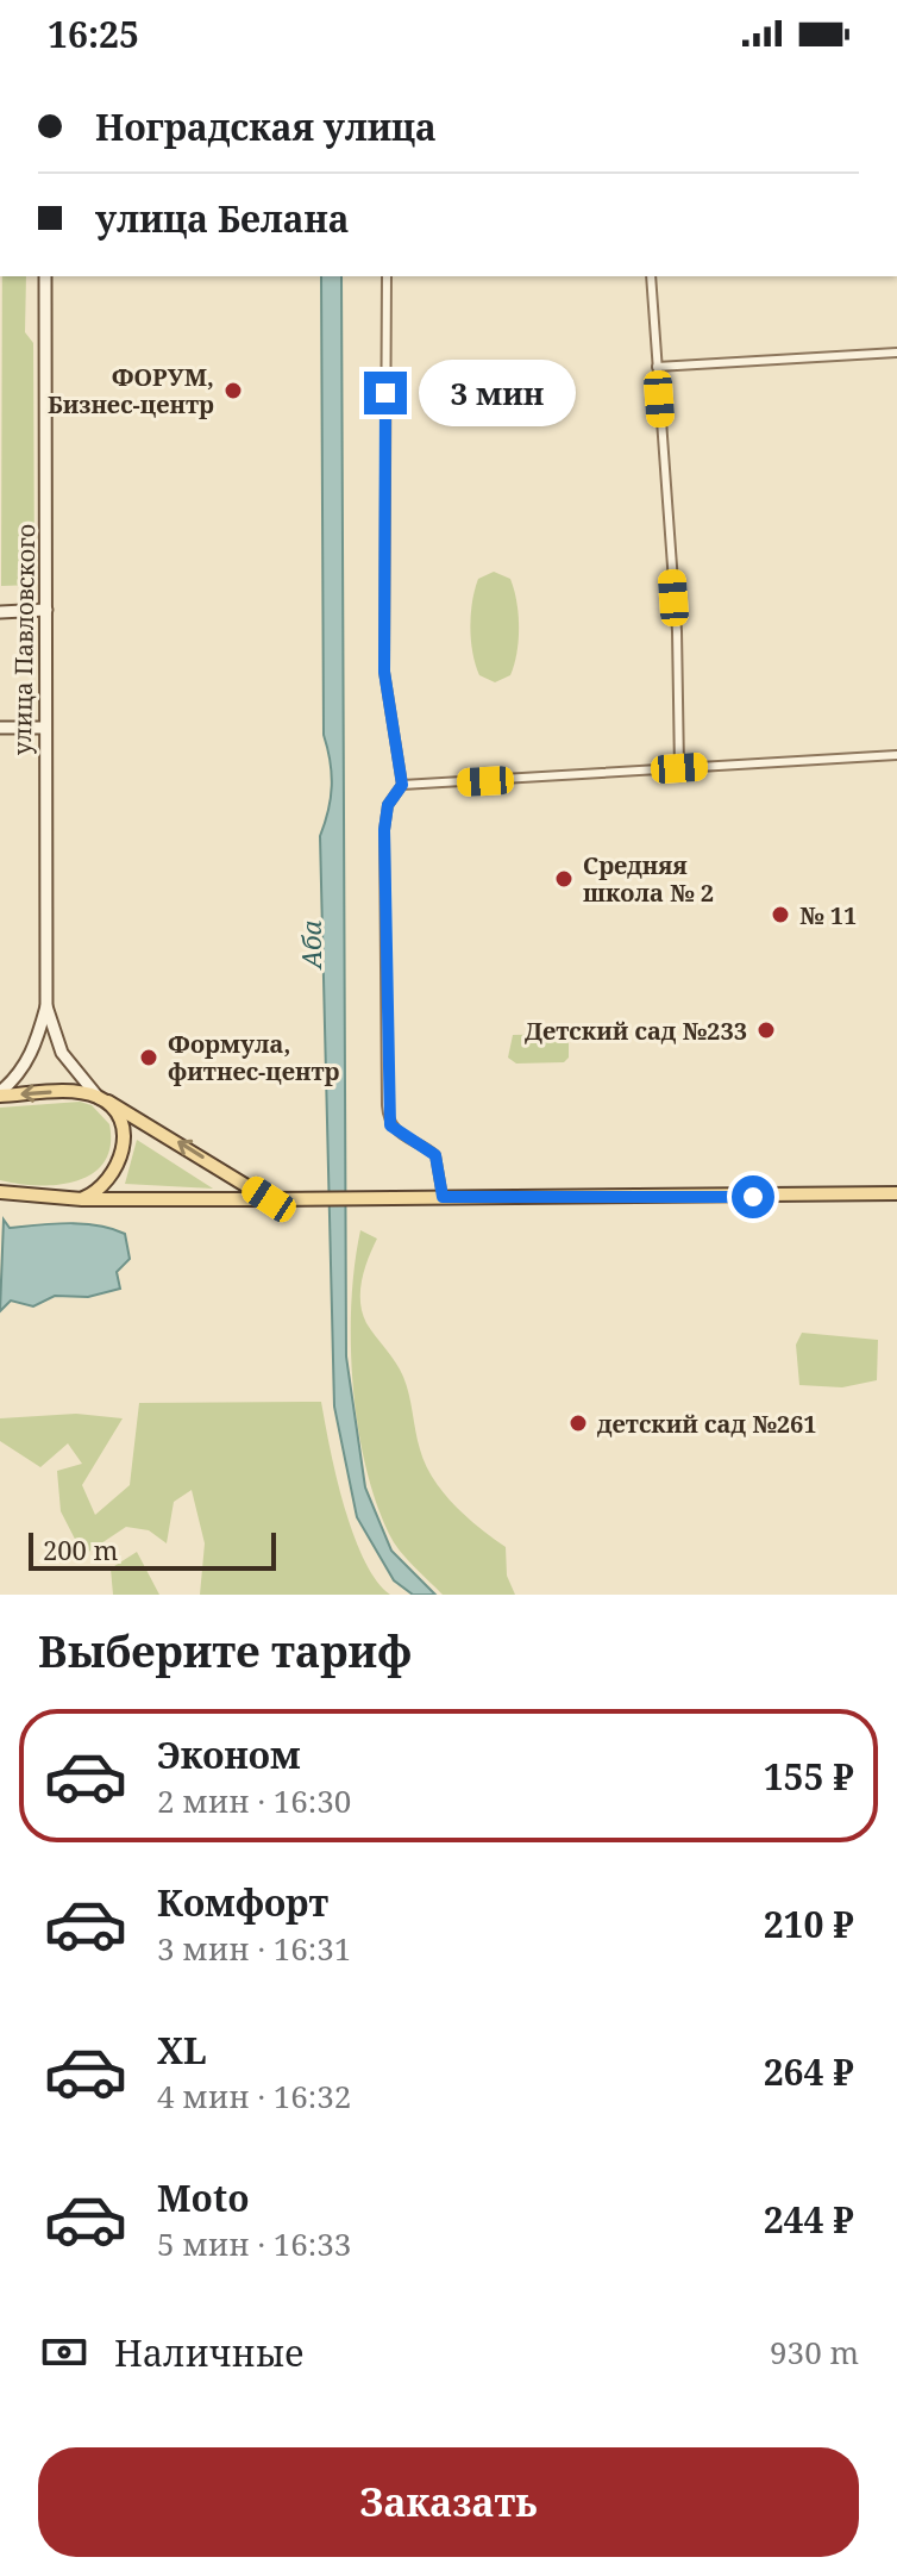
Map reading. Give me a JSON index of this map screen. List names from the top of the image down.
{
  "streets": {
    "main road": ["улица Павловского"]
  },
  "water": ["Аба"],
  "places": [
    "ФОРУМ, Бизнес-центр",
    "Средняя школа № 2",
    "№ 11",
    "Детский сад №233",
    "Формула, фитнес-центр",
    "детский сад №261"
  ],
  "scale_bar": "200 m",
  "page": {
    "status": "16:25",
    "banner": ["Ноградская улица", "улица Белана"],
    "bubble": "3 мин",
    "scale": "200 m",
    "heading": "Выберите тариф",
    "list": [
      {
        "name": "Эконом",
        "note": "2 мин · 16:30",
        "value": "155 ₽"
      },
      {
        "name": "Комфорт",
        "note": "3 мин · 16:31",
        "value": "210 ₽"
      },
      {
        "name": "XL",
        "note": "4 мин · 16:32",
        "value": "264 ₽"
      },
      {
        "name": "Moto",
        "note": "5 мин · 16:33",
        "value": "244 ₽"
      }
    ],
    "pay": ["Наличные", "930 m"],
    "buttons": "Заказать"
  }
}
